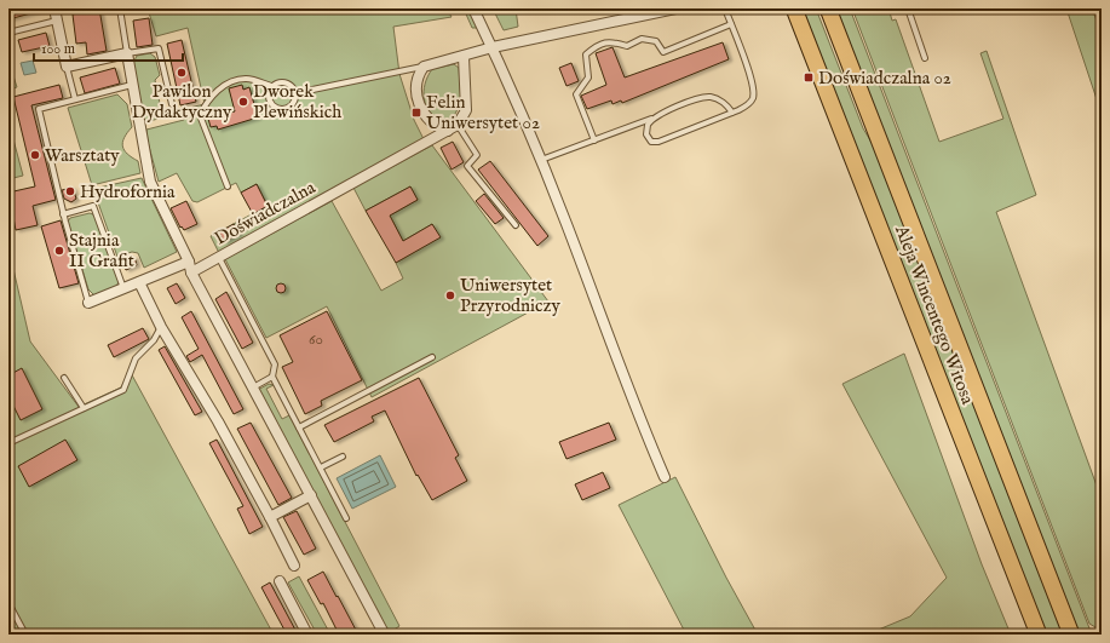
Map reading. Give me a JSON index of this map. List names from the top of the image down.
{
  "streets": {
    "main road": ["Aleja Wincentego Witosa"],
    "street": ["Doświadczalna"]
  },
  "places": {
    "other": [
      "Pawilon Dydaktyczny",
      "Dworek Plewińskich",
      "Warsztaty",
      "Hydrofornia",
      "Stajnia II Grafit",
      "Uniwersytet Przyrodniczy"
    ],
    "transit": ["Doświadczalna 02", "Felin Uniwersytet 02"]
  },
  "house_numbers": ["60"],
  "scale_bar": "100 m"
}
